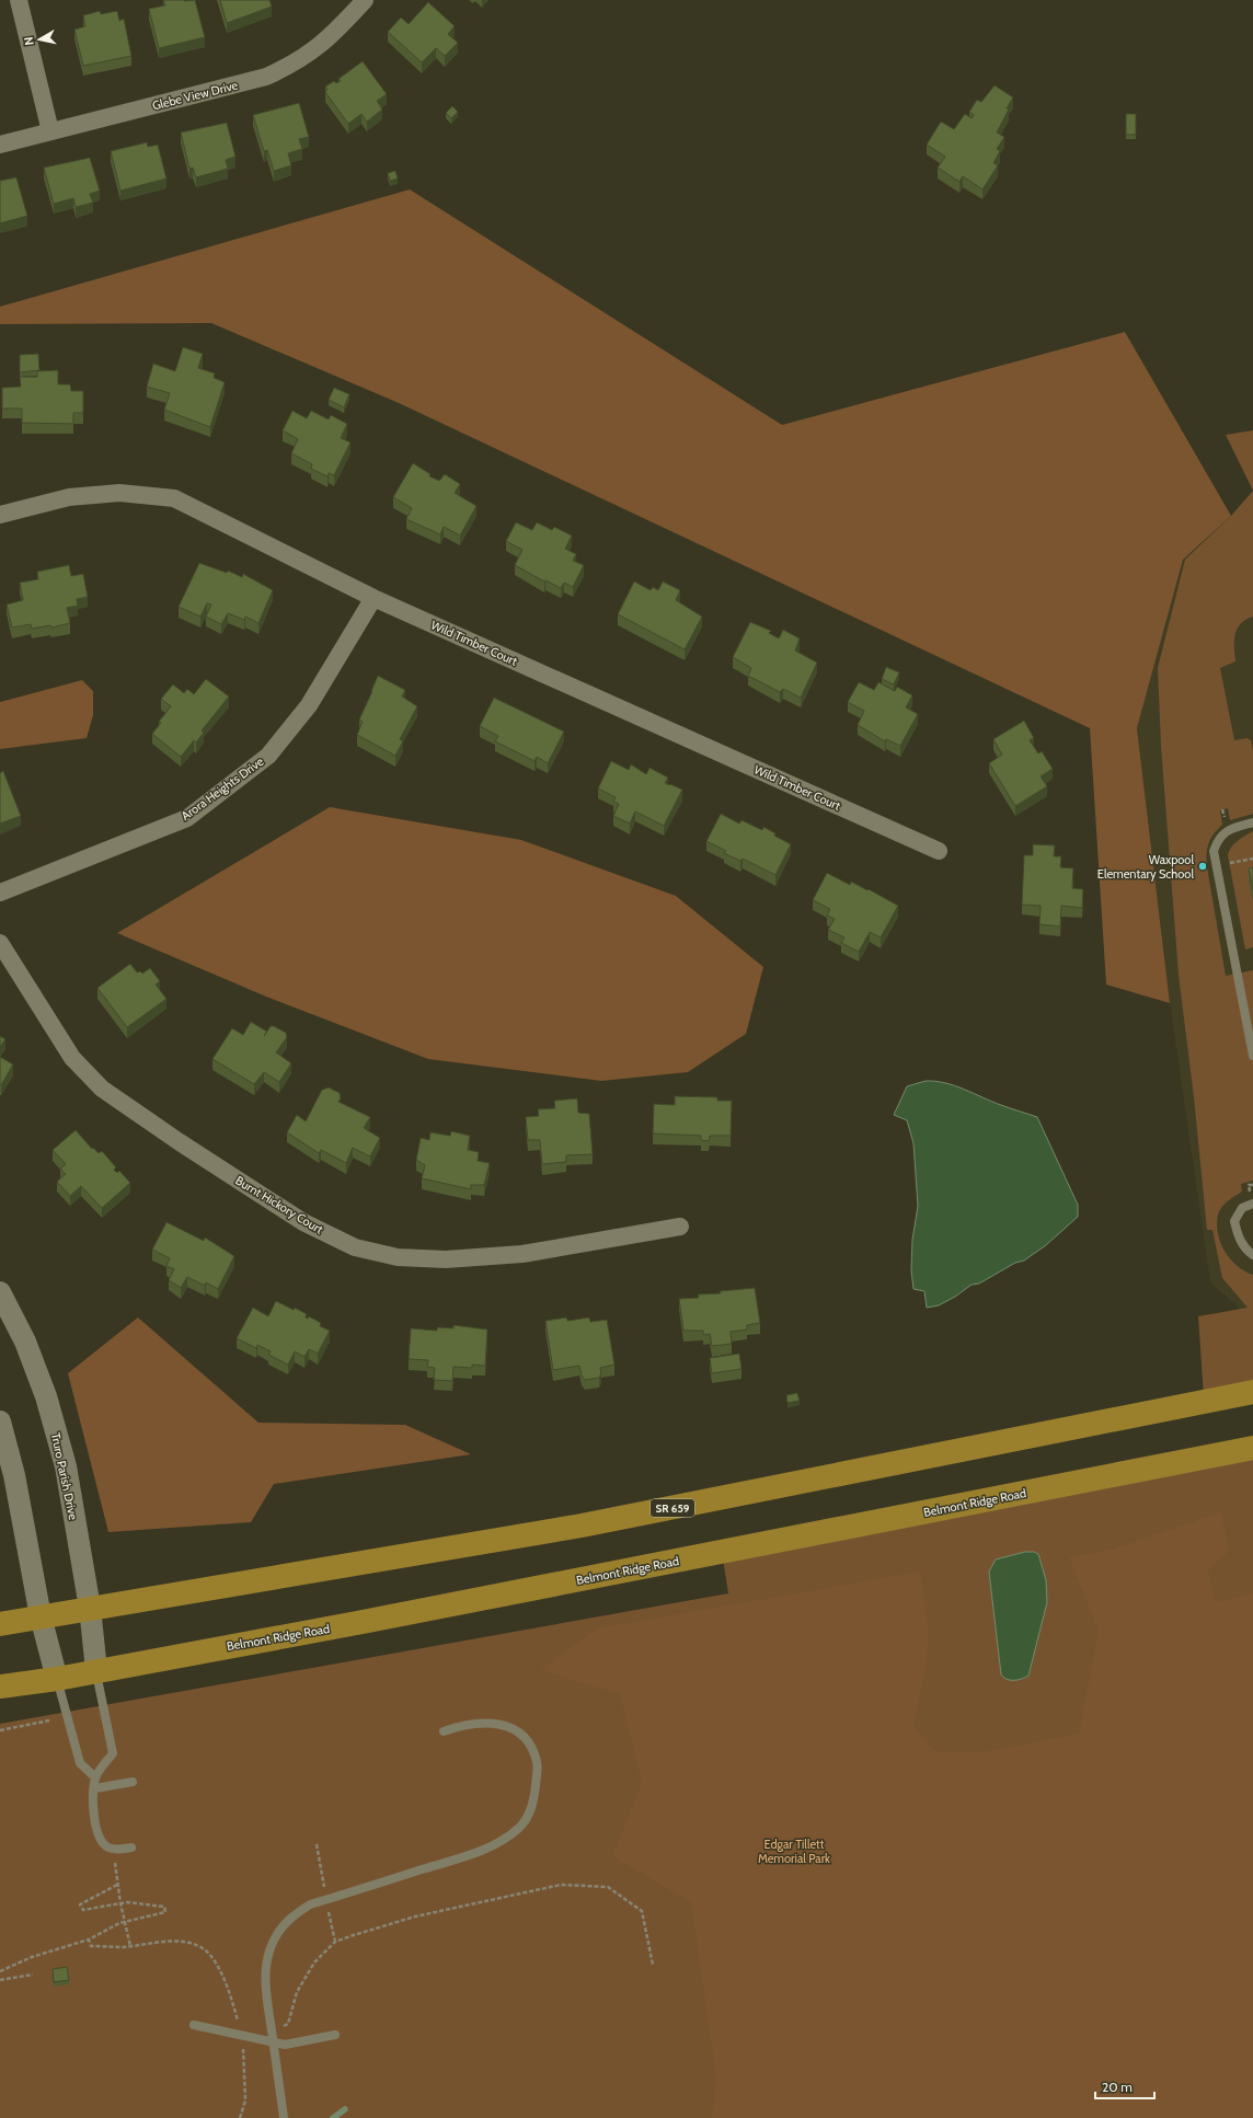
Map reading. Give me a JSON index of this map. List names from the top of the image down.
{
  "streets": {
    "main road": ["Belmont Ridge Road", "SR 659"],
    "street": [
      "Glebe View Drive",
      "Wild Timber Court",
      "Arora Heights Drive",
      "Burnt Hickory Court",
      "Truro Parish Drive"
    ]
  },
  "crossings": [
    ["Wild Timber Court", "Arora Heights Drive"],
    ["Truro Parish Drive", "Belmont Ridge Road"],
    ["Truro Parish Drive", "SR 659"]
  ],
  "parks": ["Edgar Tillett Memorial Park"],
  "places": ["Waxpool Elementary School"],
  "scale_bar": "20 m",
  "north": "left"
}
